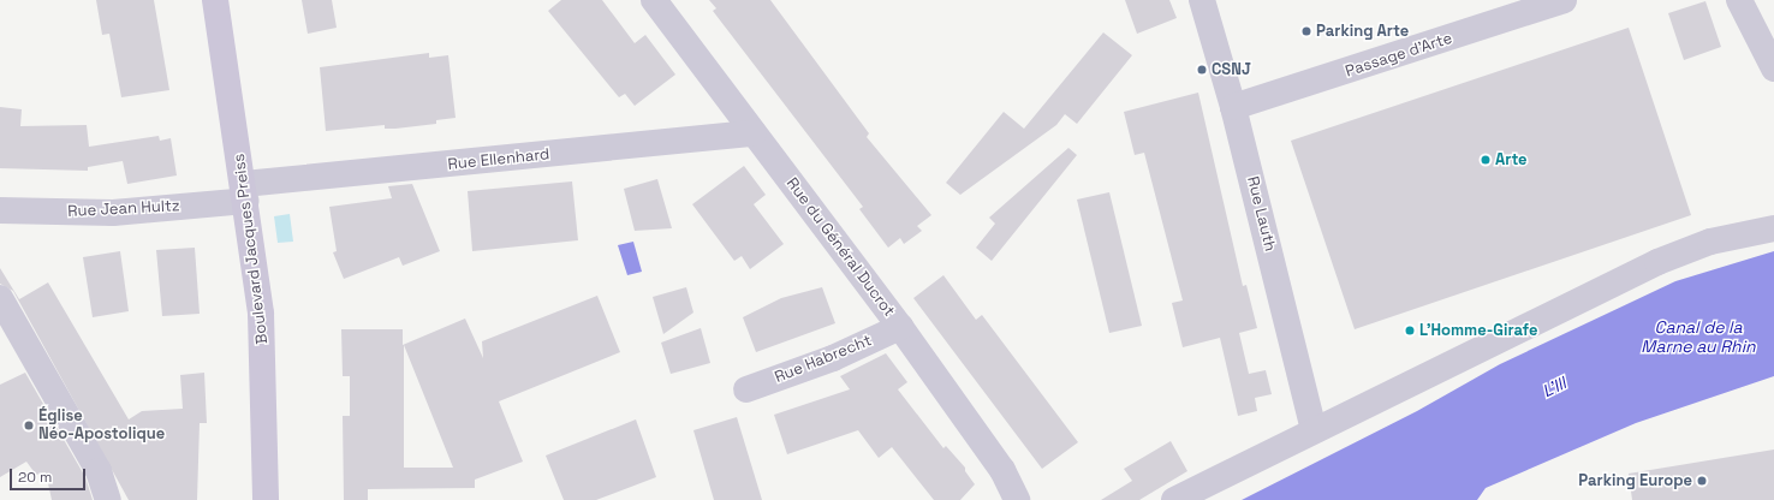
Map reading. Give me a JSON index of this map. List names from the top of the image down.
{
  "streets": {
    "main road": ["Boulevard Jacques Preiss"],
    "street": [
      "Passage d'Arte",
      "Rue Ellenhard",
      "Rue Jean Hultz",
      "Rue Lauth",
      "Rue du Général Ducrot",
      "Rue Habrecht"
    ]
  },
  "crossings": [
    ["Passage d'Arte", "Rue Lauth"],
    ["Rue Ellenhard", "Rue Jean Hultz"],
    ["Rue Ellenhard", "Rue du Général Ducrot"],
    ["Rue Ellenhard", "Boulevard Jacques Preiss"],
    ["Rue Jean Hultz", "Boulevard Jacques Preiss"],
    ["Rue du Général Ducrot", "Rue Habrecht"]
  ],
  "water": ["Canal de la Marne au Rhin", "L'Ill"],
  "places": [
    "Parking Arte",
    "CSNJ",
    "Arte",
    "L'Homme-Girafe",
    "Église Néo-Apostolique",
    "Parking Europe"
  ],
  "scale_bar": "20 m"
}
